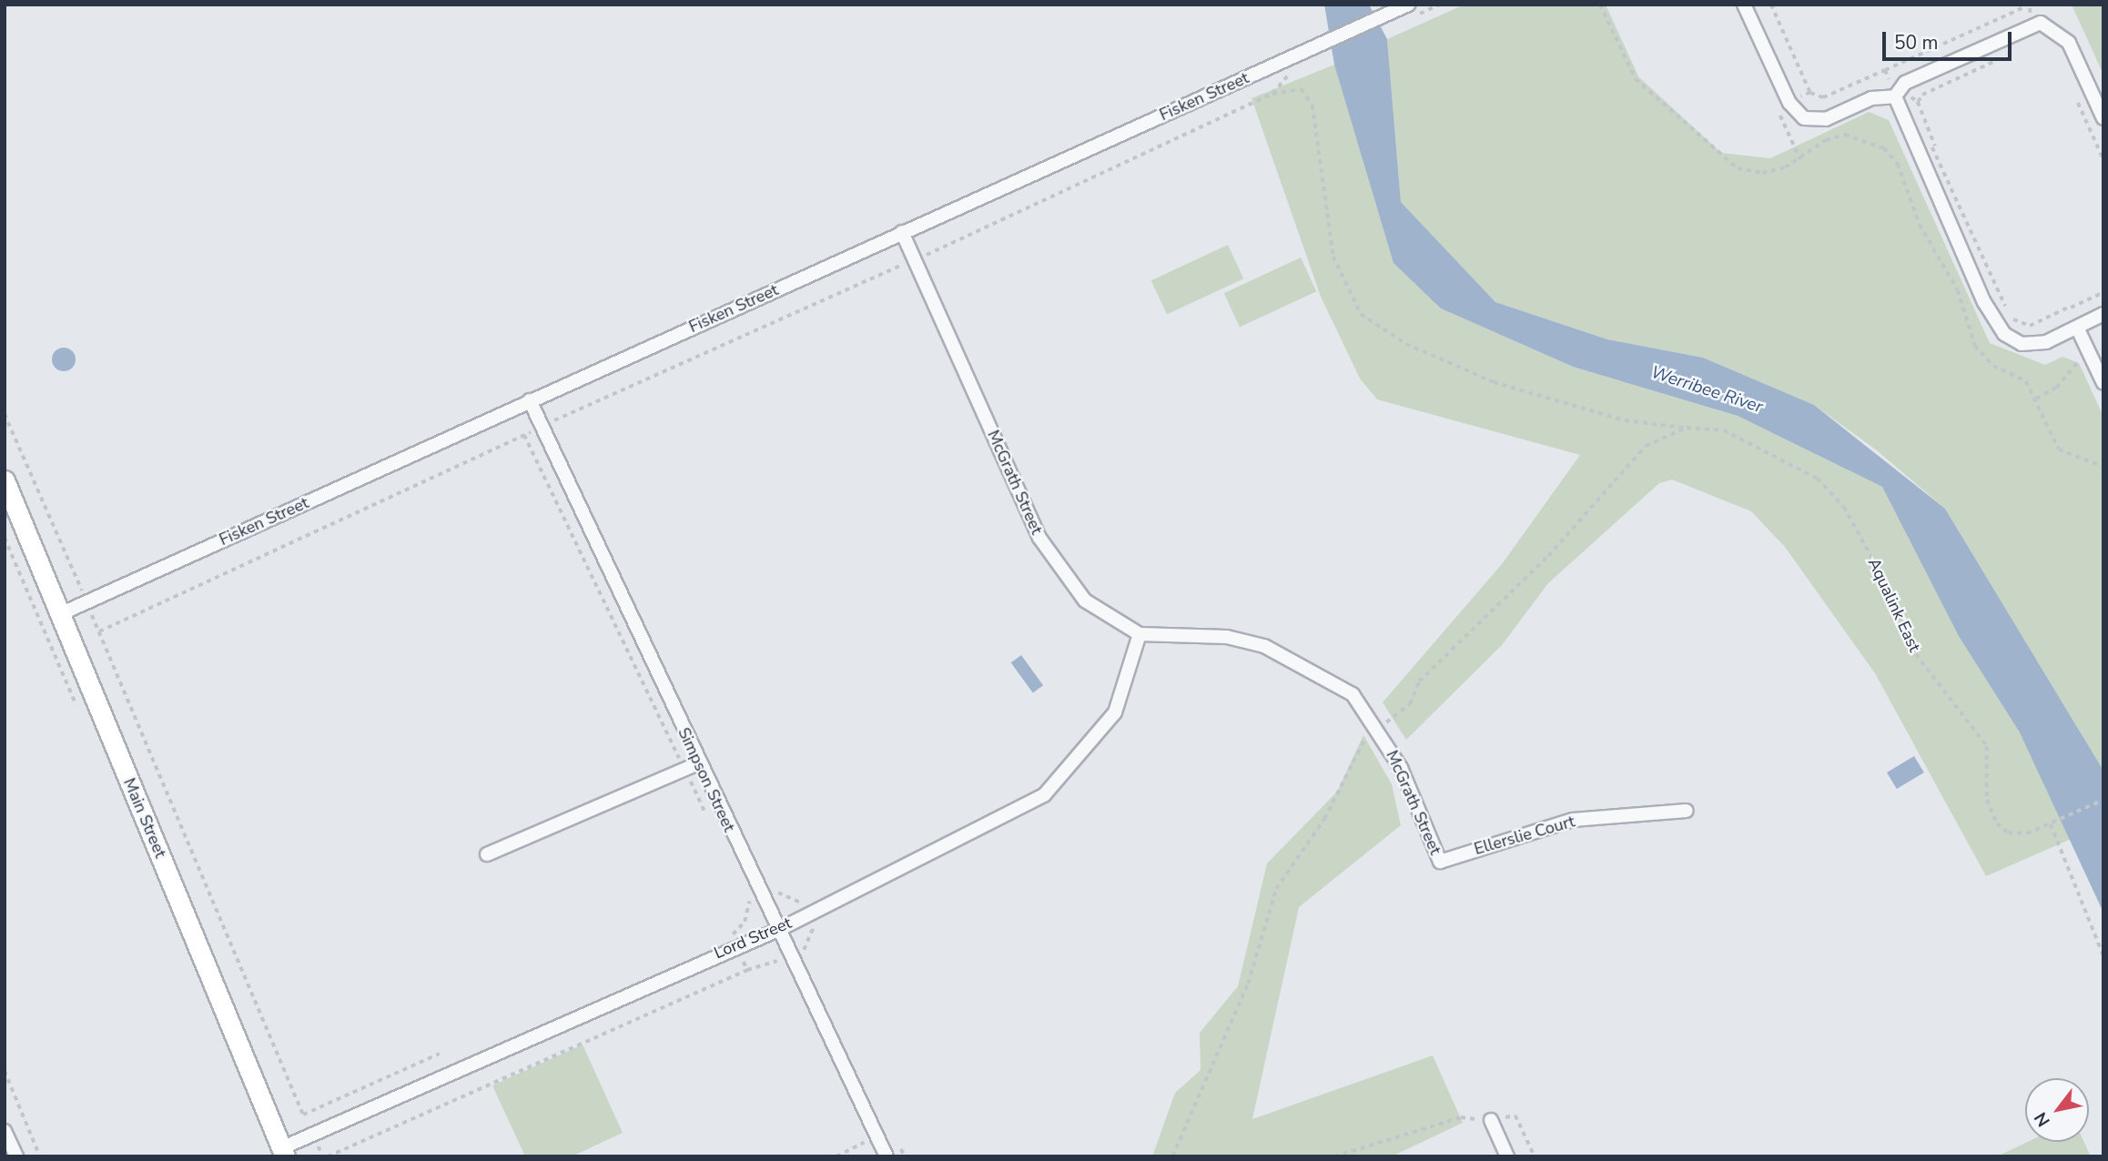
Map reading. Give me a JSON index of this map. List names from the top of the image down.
{
  "streets": {
    "main road": ["Main Street"],
    "street": [
      "Fisken Street",
      "McGrath Street",
      "Simpson Street",
      "Ellerslie Court",
      "Lord Street"
    ],
    "path": ["Aqualink East"]
  },
  "crossings": [
    ["Fisken Street", "McGrath Street"],
    ["Fisken Street", "Simpson Street"],
    ["Fisken Street", "Main Street"],
    ["McGrath Street", "Ellerslie Court"],
    ["McGrath Street", "Lord Street"],
    ["Simpson Street", "Lord Street"],
    ["Main Street", "Lord Street"]
  ],
  "water": ["Werribee River"],
  "scale_bar": "50 m",
  "north": "bottom left"
}
